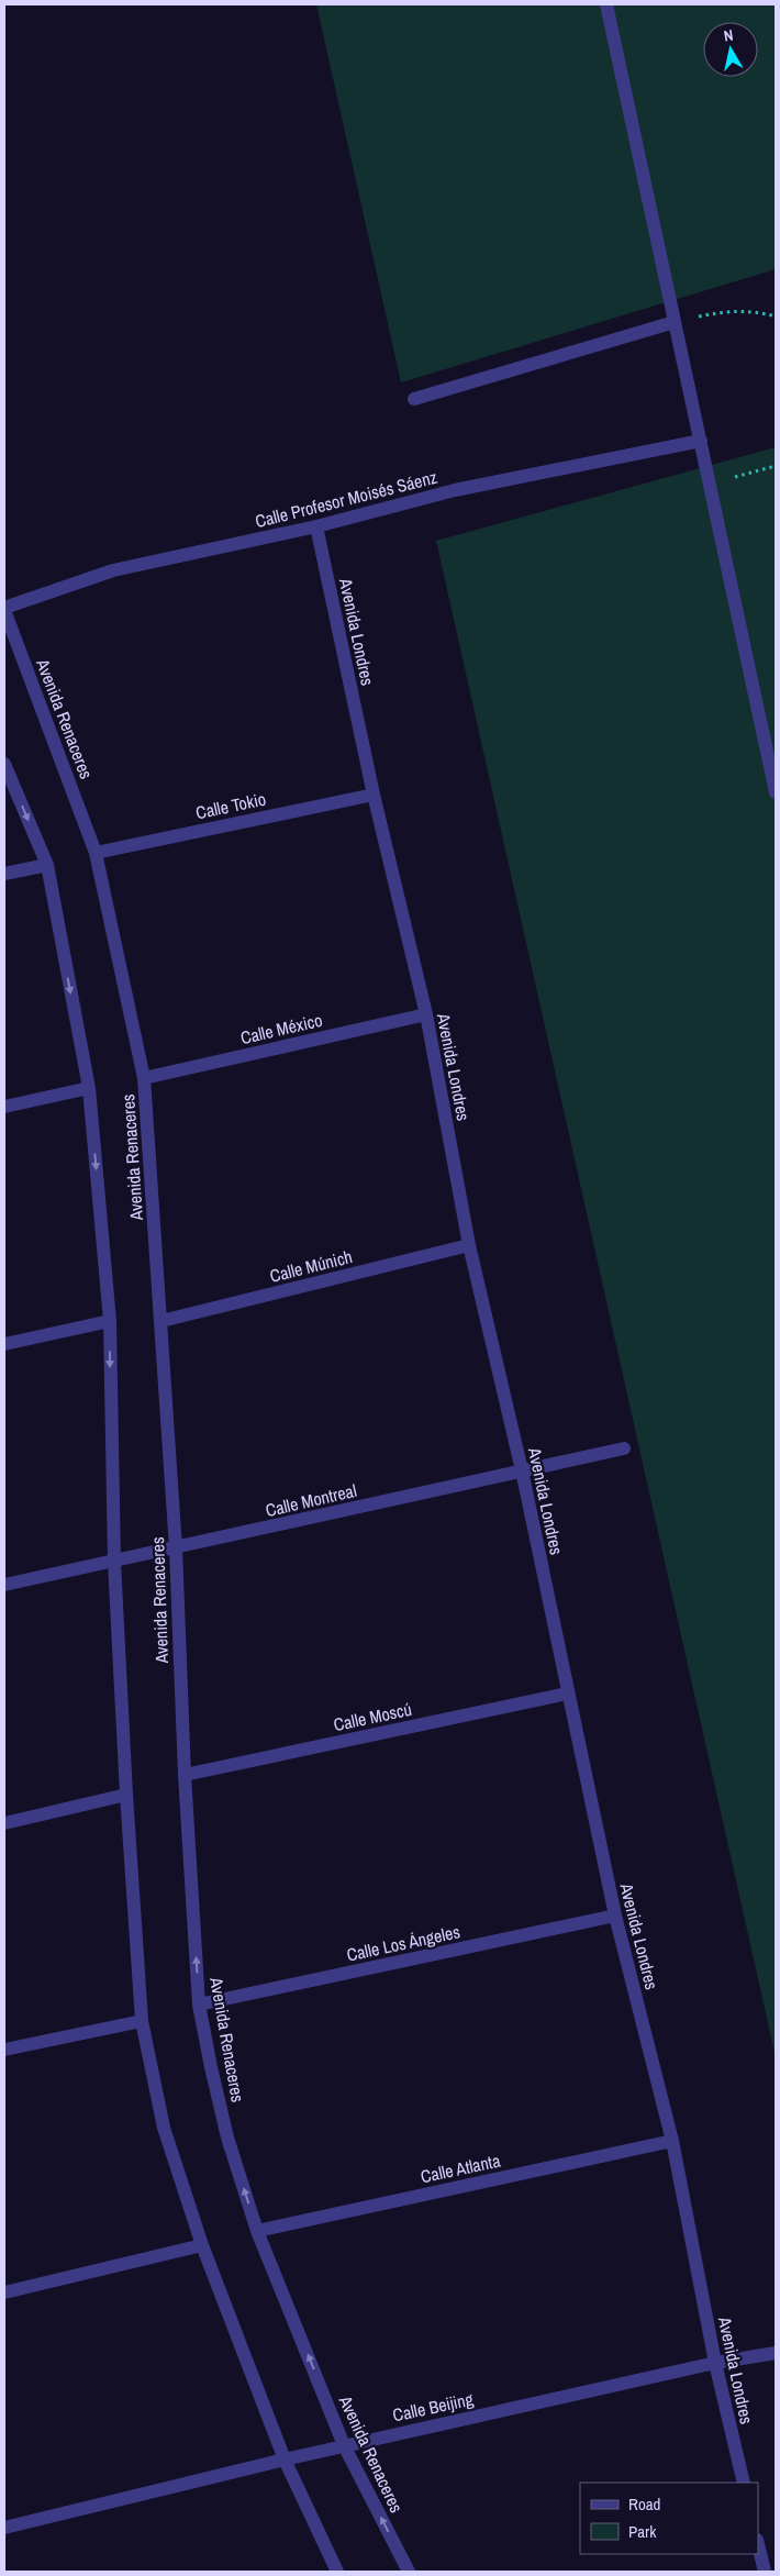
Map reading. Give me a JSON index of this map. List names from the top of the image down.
{
  "streets": {
    "street": [
      "Calle Profesor Moisés Sáenz",
      "Avenida Londres",
      "Avenida Renaceres",
      "Calle Tokio",
      "Calle México",
      "Calle Múnich",
      "Calle Montreal",
      "Calle Moscú",
      "Calle Los Ángeles",
      "Calle Atlanta",
      "Calle Beijing"
    ]
  },
  "crossings": [
    ["Calle Profesor Moisés Sáenz", "Avenida Londres"],
    ["Calle Profesor Moisés Sáenz", "Avenida Renaceres"],
    ["Avenida Londres", "Calle Tokio"],
    ["Avenida Londres", "Calle México"],
    ["Avenida Londres", "Calle Múnich"],
    ["Avenida Londres", "Calle Montreal"],
    ["Avenida Londres", "Calle Moscú"],
    ["Avenida Londres", "Calle Los Ángeles"],
    ["Avenida Londres", "Calle Atlanta"],
    ["Avenida Londres", "Calle Beijing"],
    ["Avenida Renaceres", "Calle Tokio"],
    ["Avenida Renaceres", "Calle México"],
    ["Avenida Renaceres", "Calle Múnich"],
    ["Avenida Renaceres", "Calle Montreal"],
    ["Avenida Renaceres", "Calle Moscú"],
    ["Avenida Renaceres", "Calle Los Ángeles"],
    ["Avenida Renaceres", "Calle Atlanta"],
    ["Avenida Renaceres", "Calle Beijing"]
  ],
  "legend": ["Road", "Park"],
  "north": "top"
}
